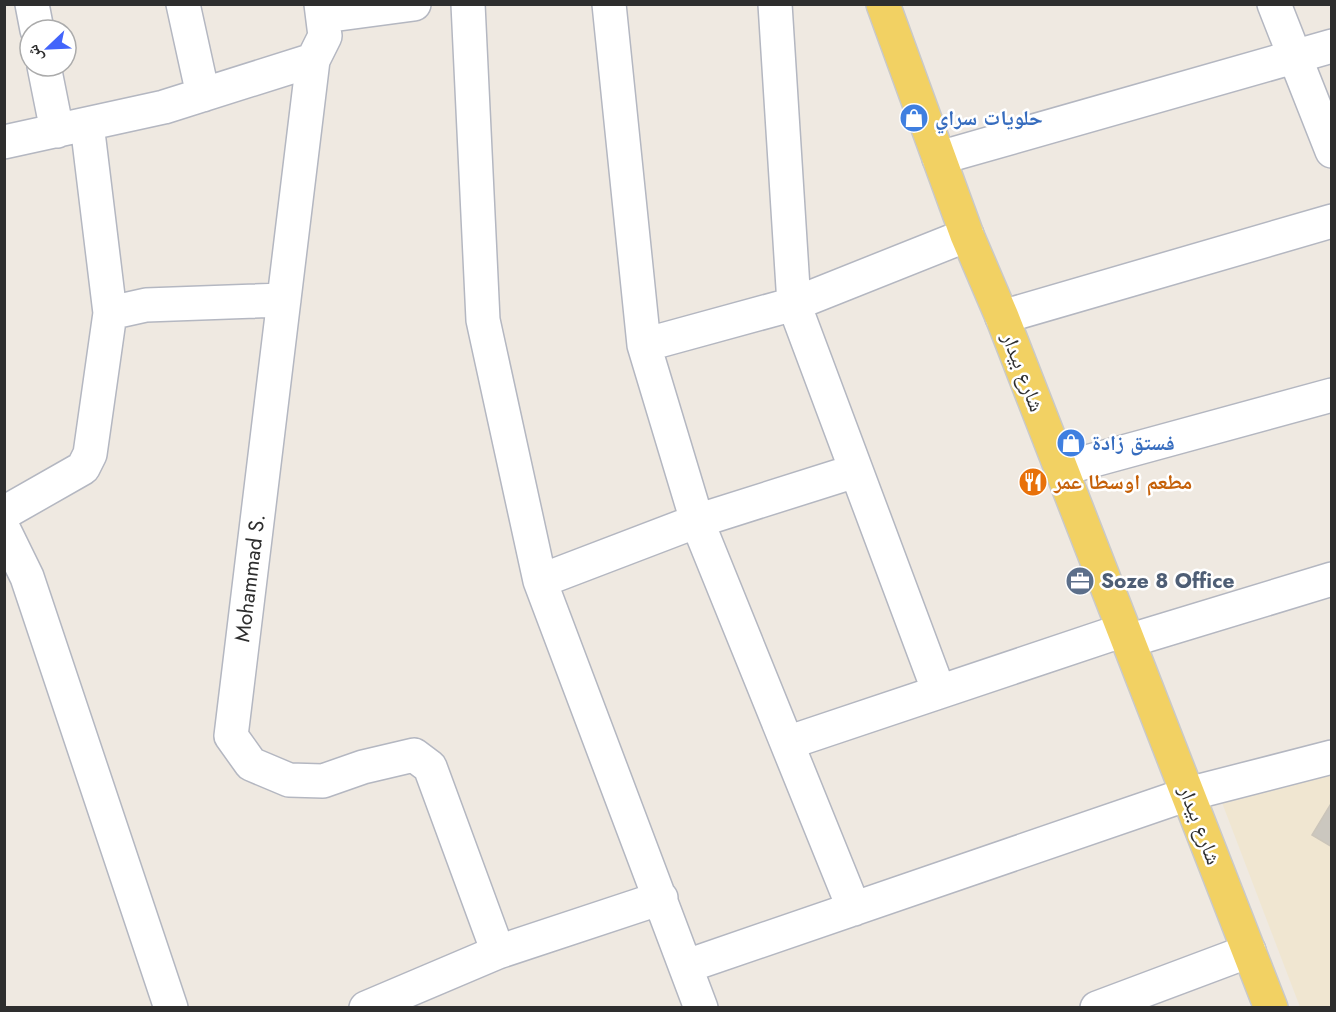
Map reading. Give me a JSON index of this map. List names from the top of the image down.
{
  "streets": {
    "main road": ["شارع بيدار"],
    "street": ["Mohammad S."]
  },
  "places": {
    "shop": ["حلويات سراي", "فستق زادة"],
    "restaurant": ["مطعم اوسطا عمر"],
    "office": ["Soze 8 Office"]
  },
  "north": "bottom left"
}
